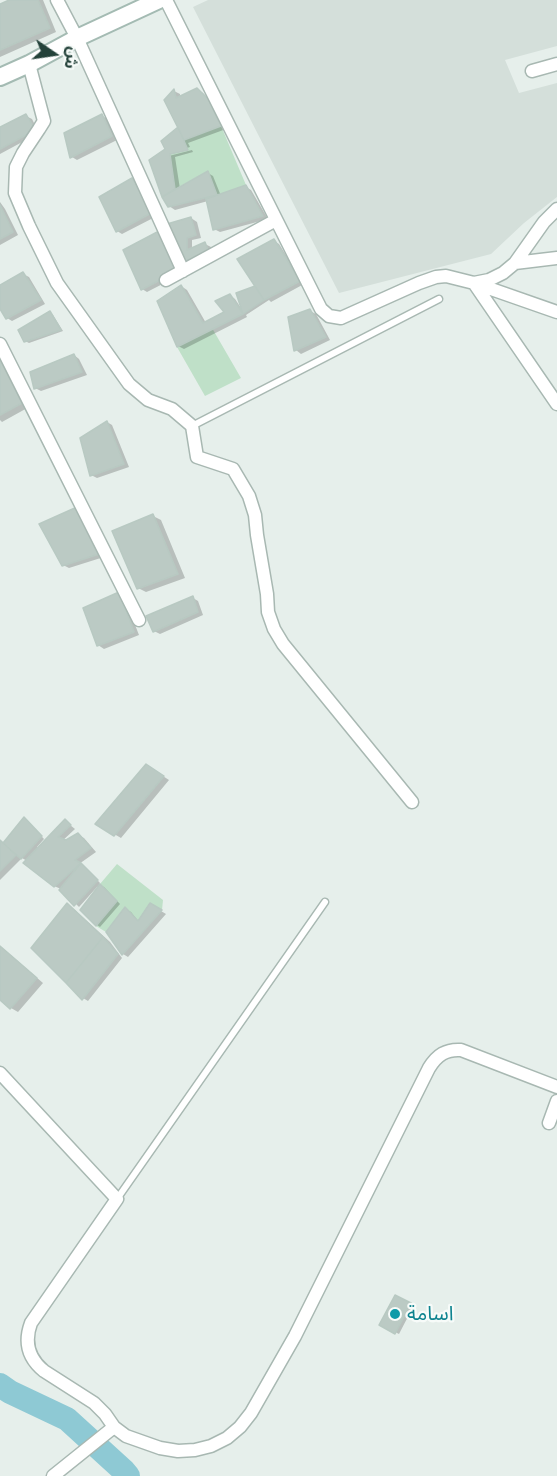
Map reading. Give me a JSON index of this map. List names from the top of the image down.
{
  "places": ["اسامة"],
  "north": "right"
}
